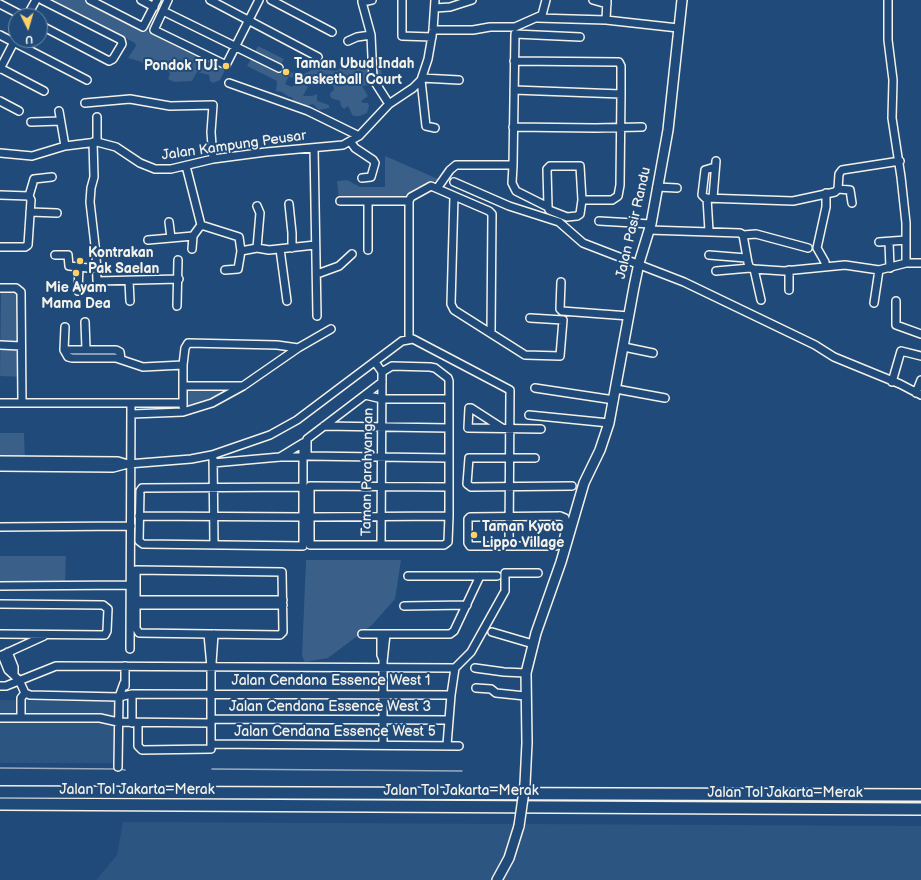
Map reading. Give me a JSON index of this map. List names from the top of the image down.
{
  "streets": {
    "highway": ["Jalan Tol Jakarta–Merak"],
    "main road": ["Jalan Pasir Randu"],
    "street": [
      "Jalan Kampung Peusar",
      "Taman Parahyangan",
      "Jalan Cendana Essence West 1",
      "Jalan Cendana Essence West 3",
      "Jalan Cendana Essence West 5"
    ]
  },
  "crossings": [
    ["Jalan Cendana Essence West 3", "Jalan Cendana Essence West 5"]
  ],
  "places": [
    "Pondok TUI",
    "Taman Ubud Indah Basketball Court",
    "Kontrakan Pak Saelan",
    "Mie Ayam Mama Dea",
    "Taman Kyoto Lippo Village"
  ],
  "north": "bottom"
}
